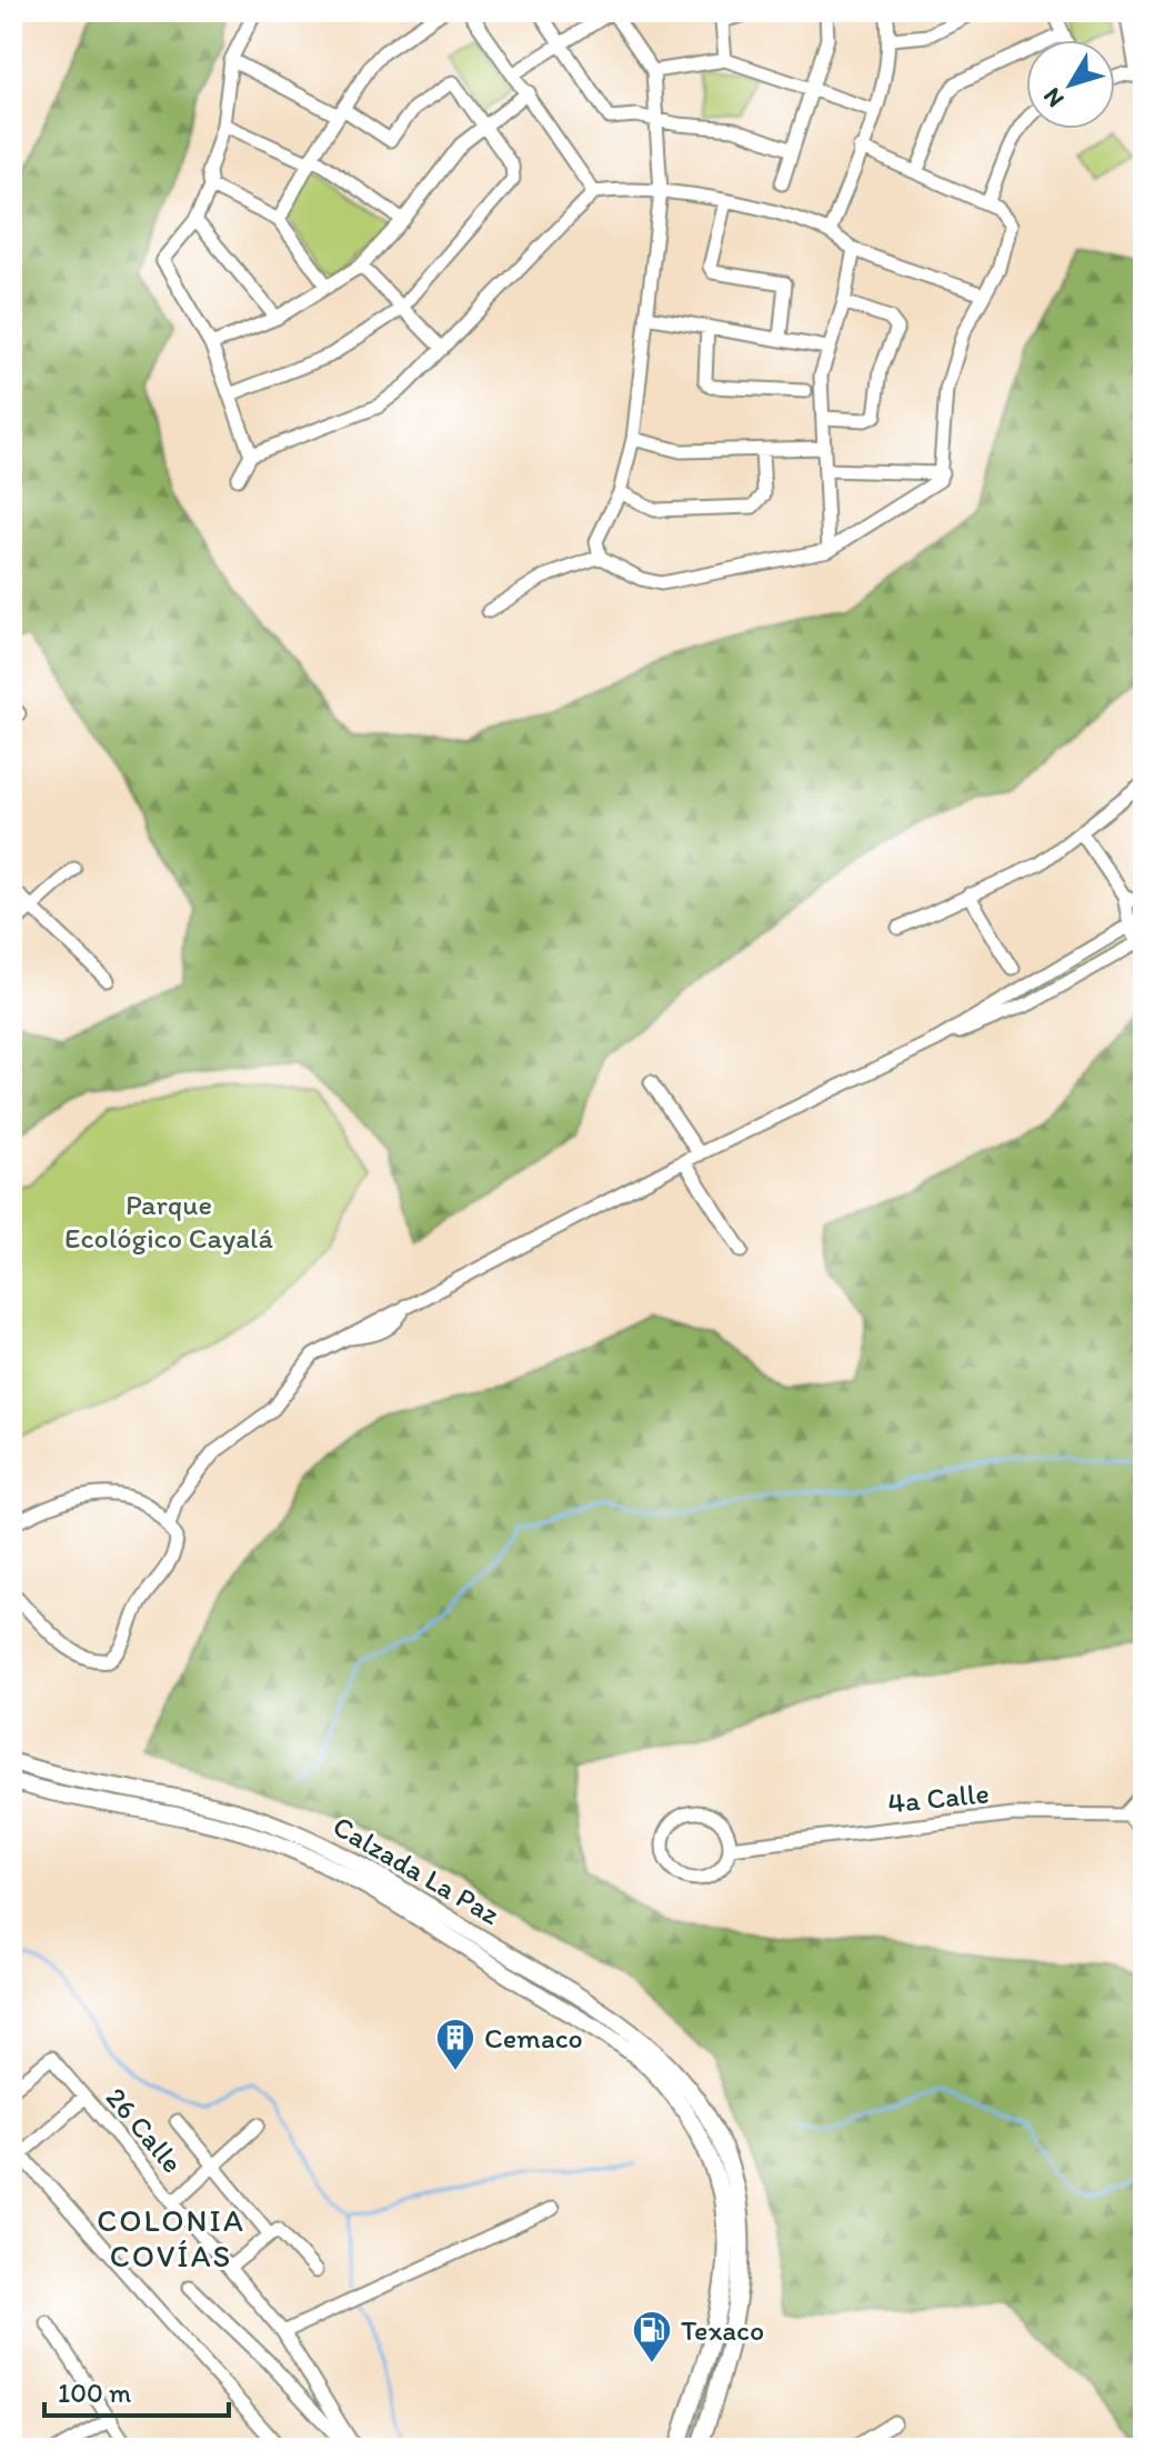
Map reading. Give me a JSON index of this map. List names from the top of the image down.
{
  "streets": {
    "main road": ["Calzada La Paz"],
    "street": ["4a Calle", "26 Calle"]
  },
  "districts": ["COLONIA COVÍAS"],
  "parks": ["Parque Ecológico Cayalá"],
  "places": {
    "building": ["Cemaco"],
    "fuel station": ["Texaco"]
  },
  "scale_bar": "100 m",
  "north": "bottom left"
}
